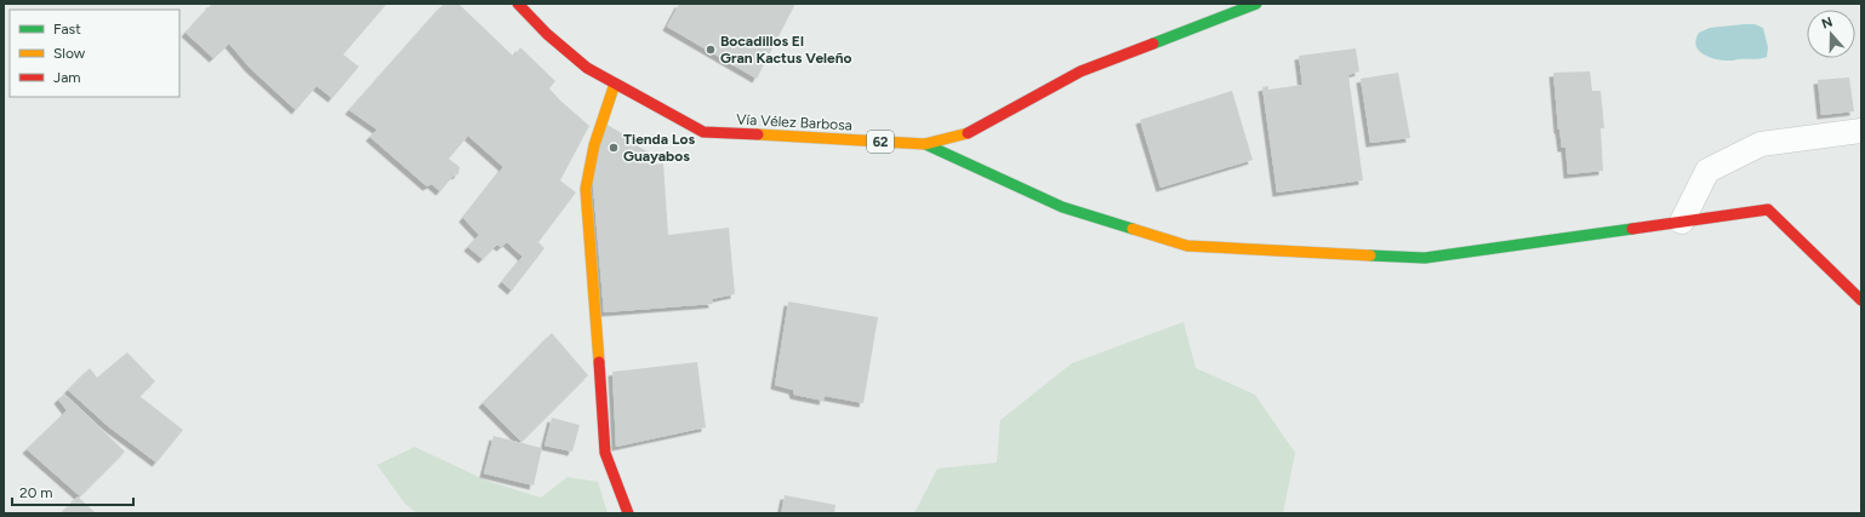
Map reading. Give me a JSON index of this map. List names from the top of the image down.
{
  "streets": {
    "street": ["Vía Vélez Barbosa", "62"]
  },
  "places": ["Bocadillos El Gran Kactus Veleño", "Tienda Los Guayabos"],
  "legend": ["Fast", "Slow", "Jam"],
  "scale_bar": "20 m",
  "north": "top"
}
